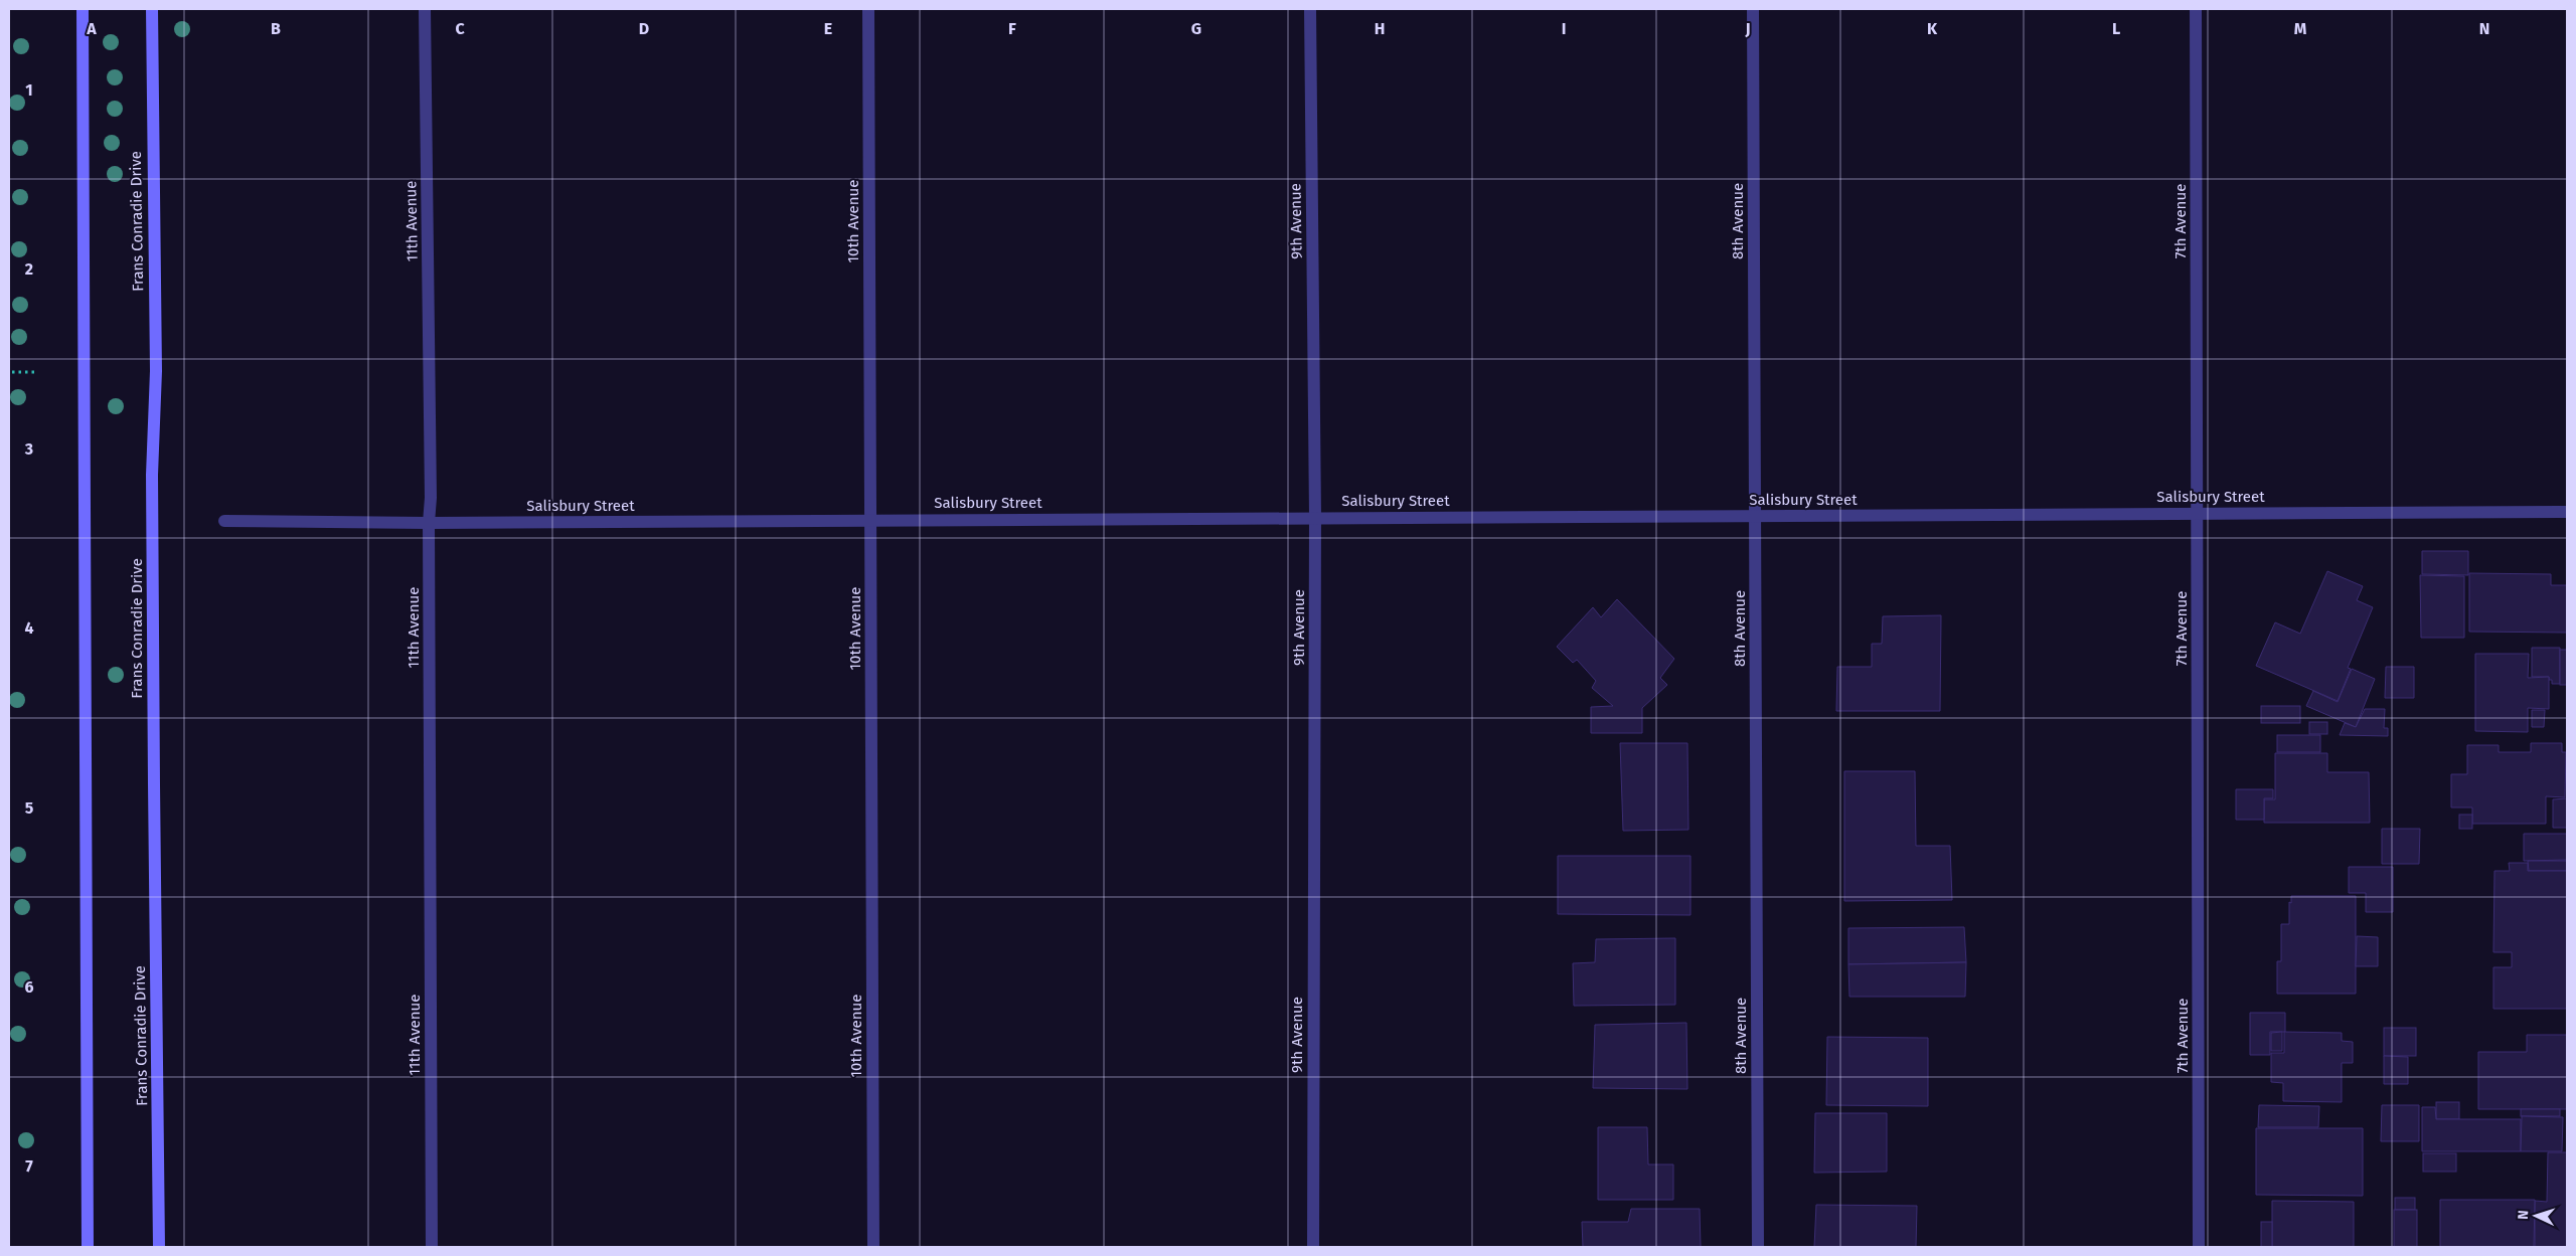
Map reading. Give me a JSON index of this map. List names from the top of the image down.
{
  "streets": {
    "main road": ["Frans Conradie Drive"],
    "street": [
      "11th Avenue",
      "10th Avenue",
      "9th Avenue",
      "8th Avenue",
      "7th Avenue",
      "Salisbury Street"
    ]
  },
  "crossings": [
    ["11th Avenue", "Salisbury Street"],
    ["10th Avenue", "Salisbury Street"],
    ["9th Avenue", "Salisbury Street"],
    ["8th Avenue", "Salisbury Street"],
    ["7th Avenue", "Salisbury Street"]
  ],
  "north": "left",
  "grid": {
    "columns": [
      "A",
      "B",
      "C",
      "D",
      "E",
      "F",
      "G",
      "H",
      "I",
      "J",
      "K",
      "L",
      "M",
      "N"
    ],
    "rows": [
      "1",
      "2",
      "3",
      "4",
      "5",
      "6",
      "7"
    ]
  }
}
